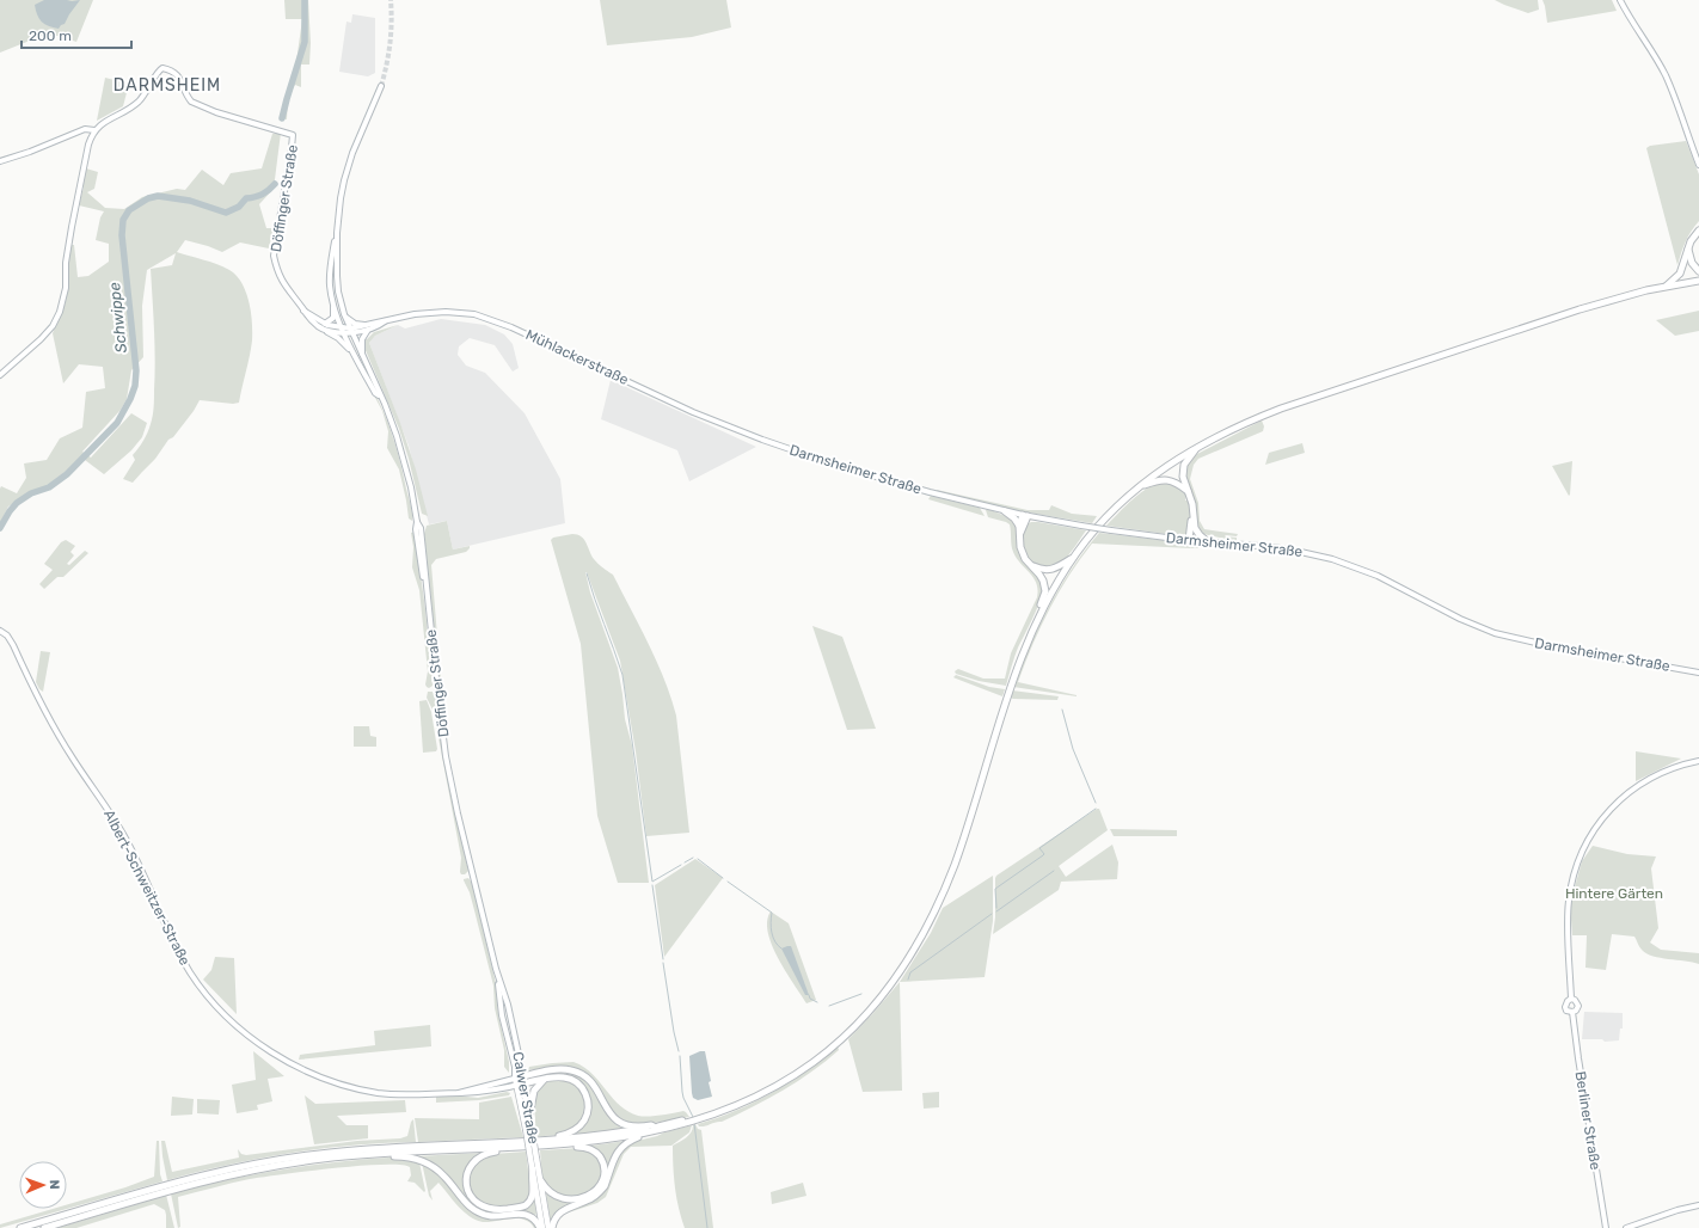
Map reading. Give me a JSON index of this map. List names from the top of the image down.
{
  "streets": {
    "main road": ["Calwer Straße"],
    "street": [
      "Döffinger Straße",
      "Mühlackerstraße",
      "Darmsheimer Straße",
      "Albert-Schweitzer-Straße",
      "Berliner Straße"
    ]
  },
  "crossings": [
    ["Döffinger Straße", "Mühlackerstraße"],
    ["Döffinger Straße", "Calwer Straße"],
    ["Mühlackerstraße", "Darmsheimer Straße"]
  ],
  "districts": ["DARMSHEIM"],
  "water": ["Schwippe"],
  "parks": ["Hintere Gärten"],
  "scale_bar": "200 m",
  "north": "right"
}
